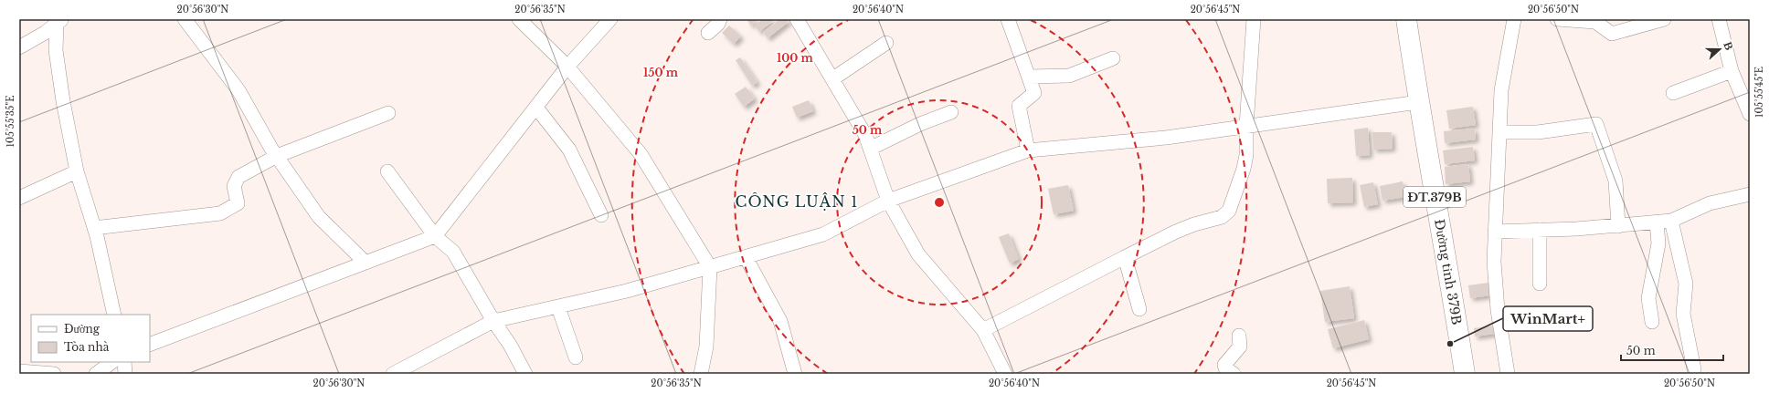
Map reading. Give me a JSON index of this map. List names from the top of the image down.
{
  "streets": {
    "main road": ["ĐT.379B", "Đường tỉnh 379B"]
  },
  "districts": ["CÔNG LUẬN 1"],
  "places": ["WinMart+"],
  "legend": ["Đường", "Tòa nhà"],
  "scale_bar": "50 m",
  "north": "right",
  "coordinates": [
    "20°56'30\"N",
    "20°56'35\"N",
    "20°56'40\"N",
    "20°56'45\"N",
    "20°56'50\"N",
    "105°55'45\"E",
    "105°55'35\"E"
  ],
  "rings": ["100 m", "150 m", "50 m"]
}
